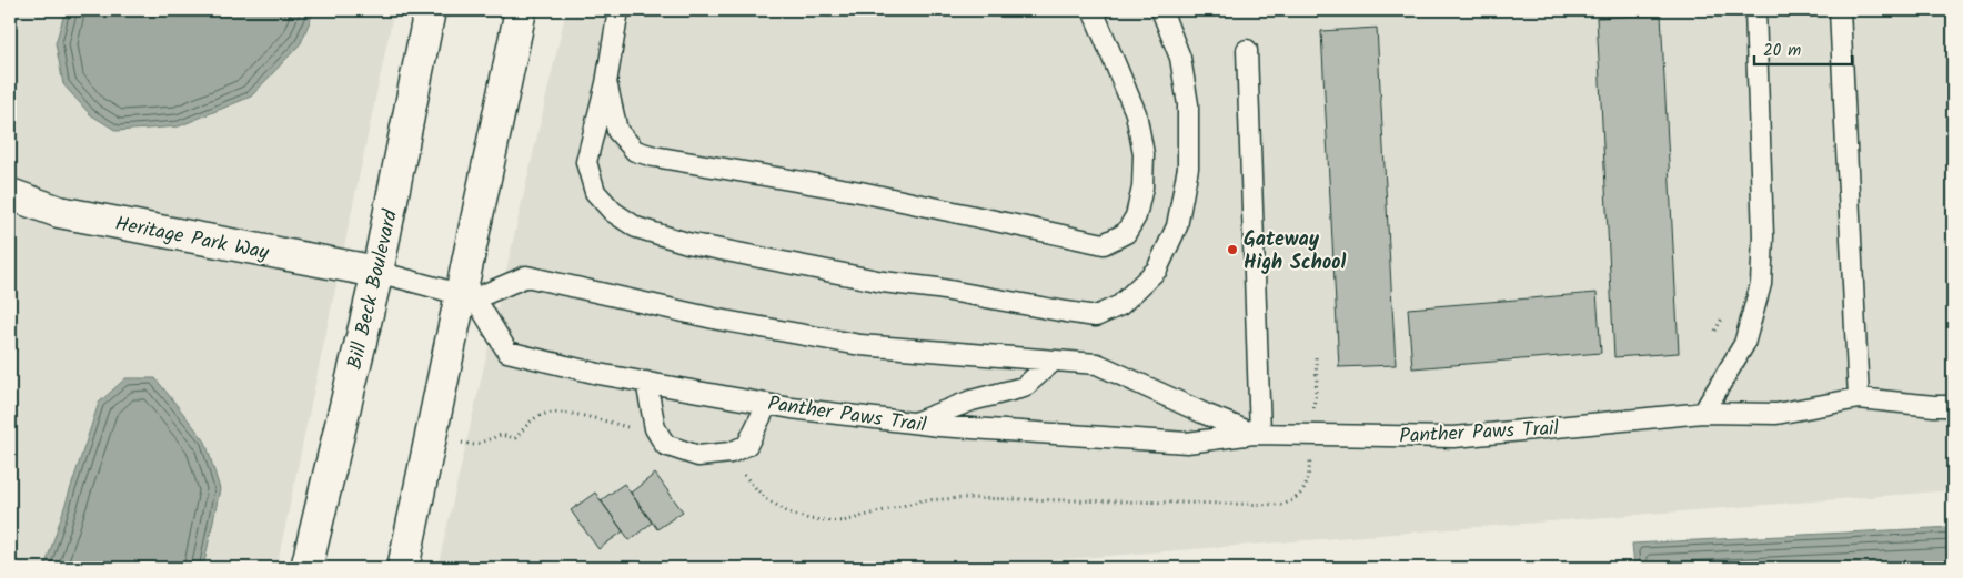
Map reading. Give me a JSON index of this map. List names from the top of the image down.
{
  "streets": {
    "street": ["Heritage Park Way", "Bill Beck Boulevard"],
    "lane": ["Panther Paws Trail"]
  },
  "crossings": [
    ["Heritage Park Way", "Bill Beck Boulevard"]
  ],
  "places": ["Gateway High School"],
  "scale_bar": "20 m"
}
